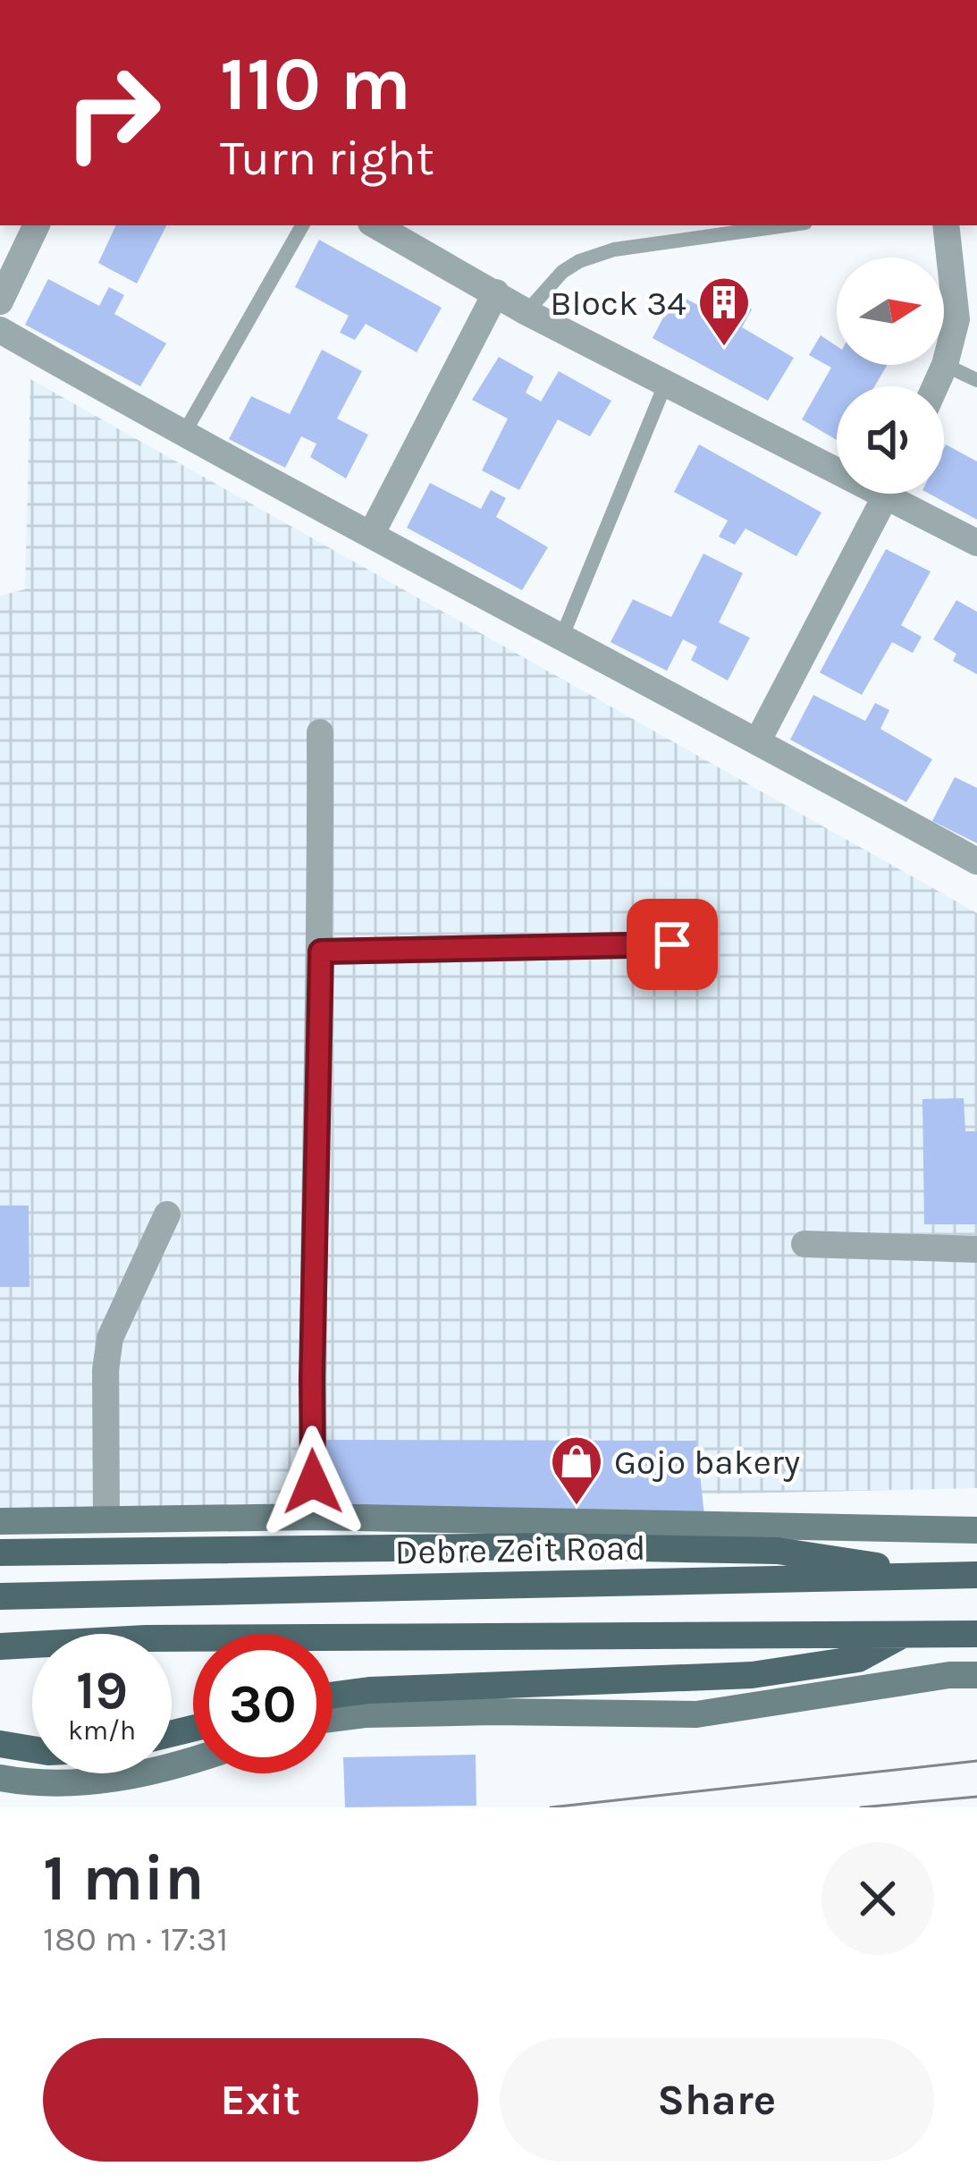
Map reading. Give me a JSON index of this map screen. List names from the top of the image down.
{
  "streets": {
    "main road": ["Debre Zeit Road"]
  },
  "places": {
    "building": ["Block 34"],
    "shop": ["Gojo bakery"]
  },
  "north": "right",
  "page": {
    "turn": ["110 m", "Turn right"],
    "speed": "19 km/h",
    "limit": "30",
    "heading": ["1 min", "180 m · 17:31"],
    "buttons": ["Exit", "Share"]
  }
}
